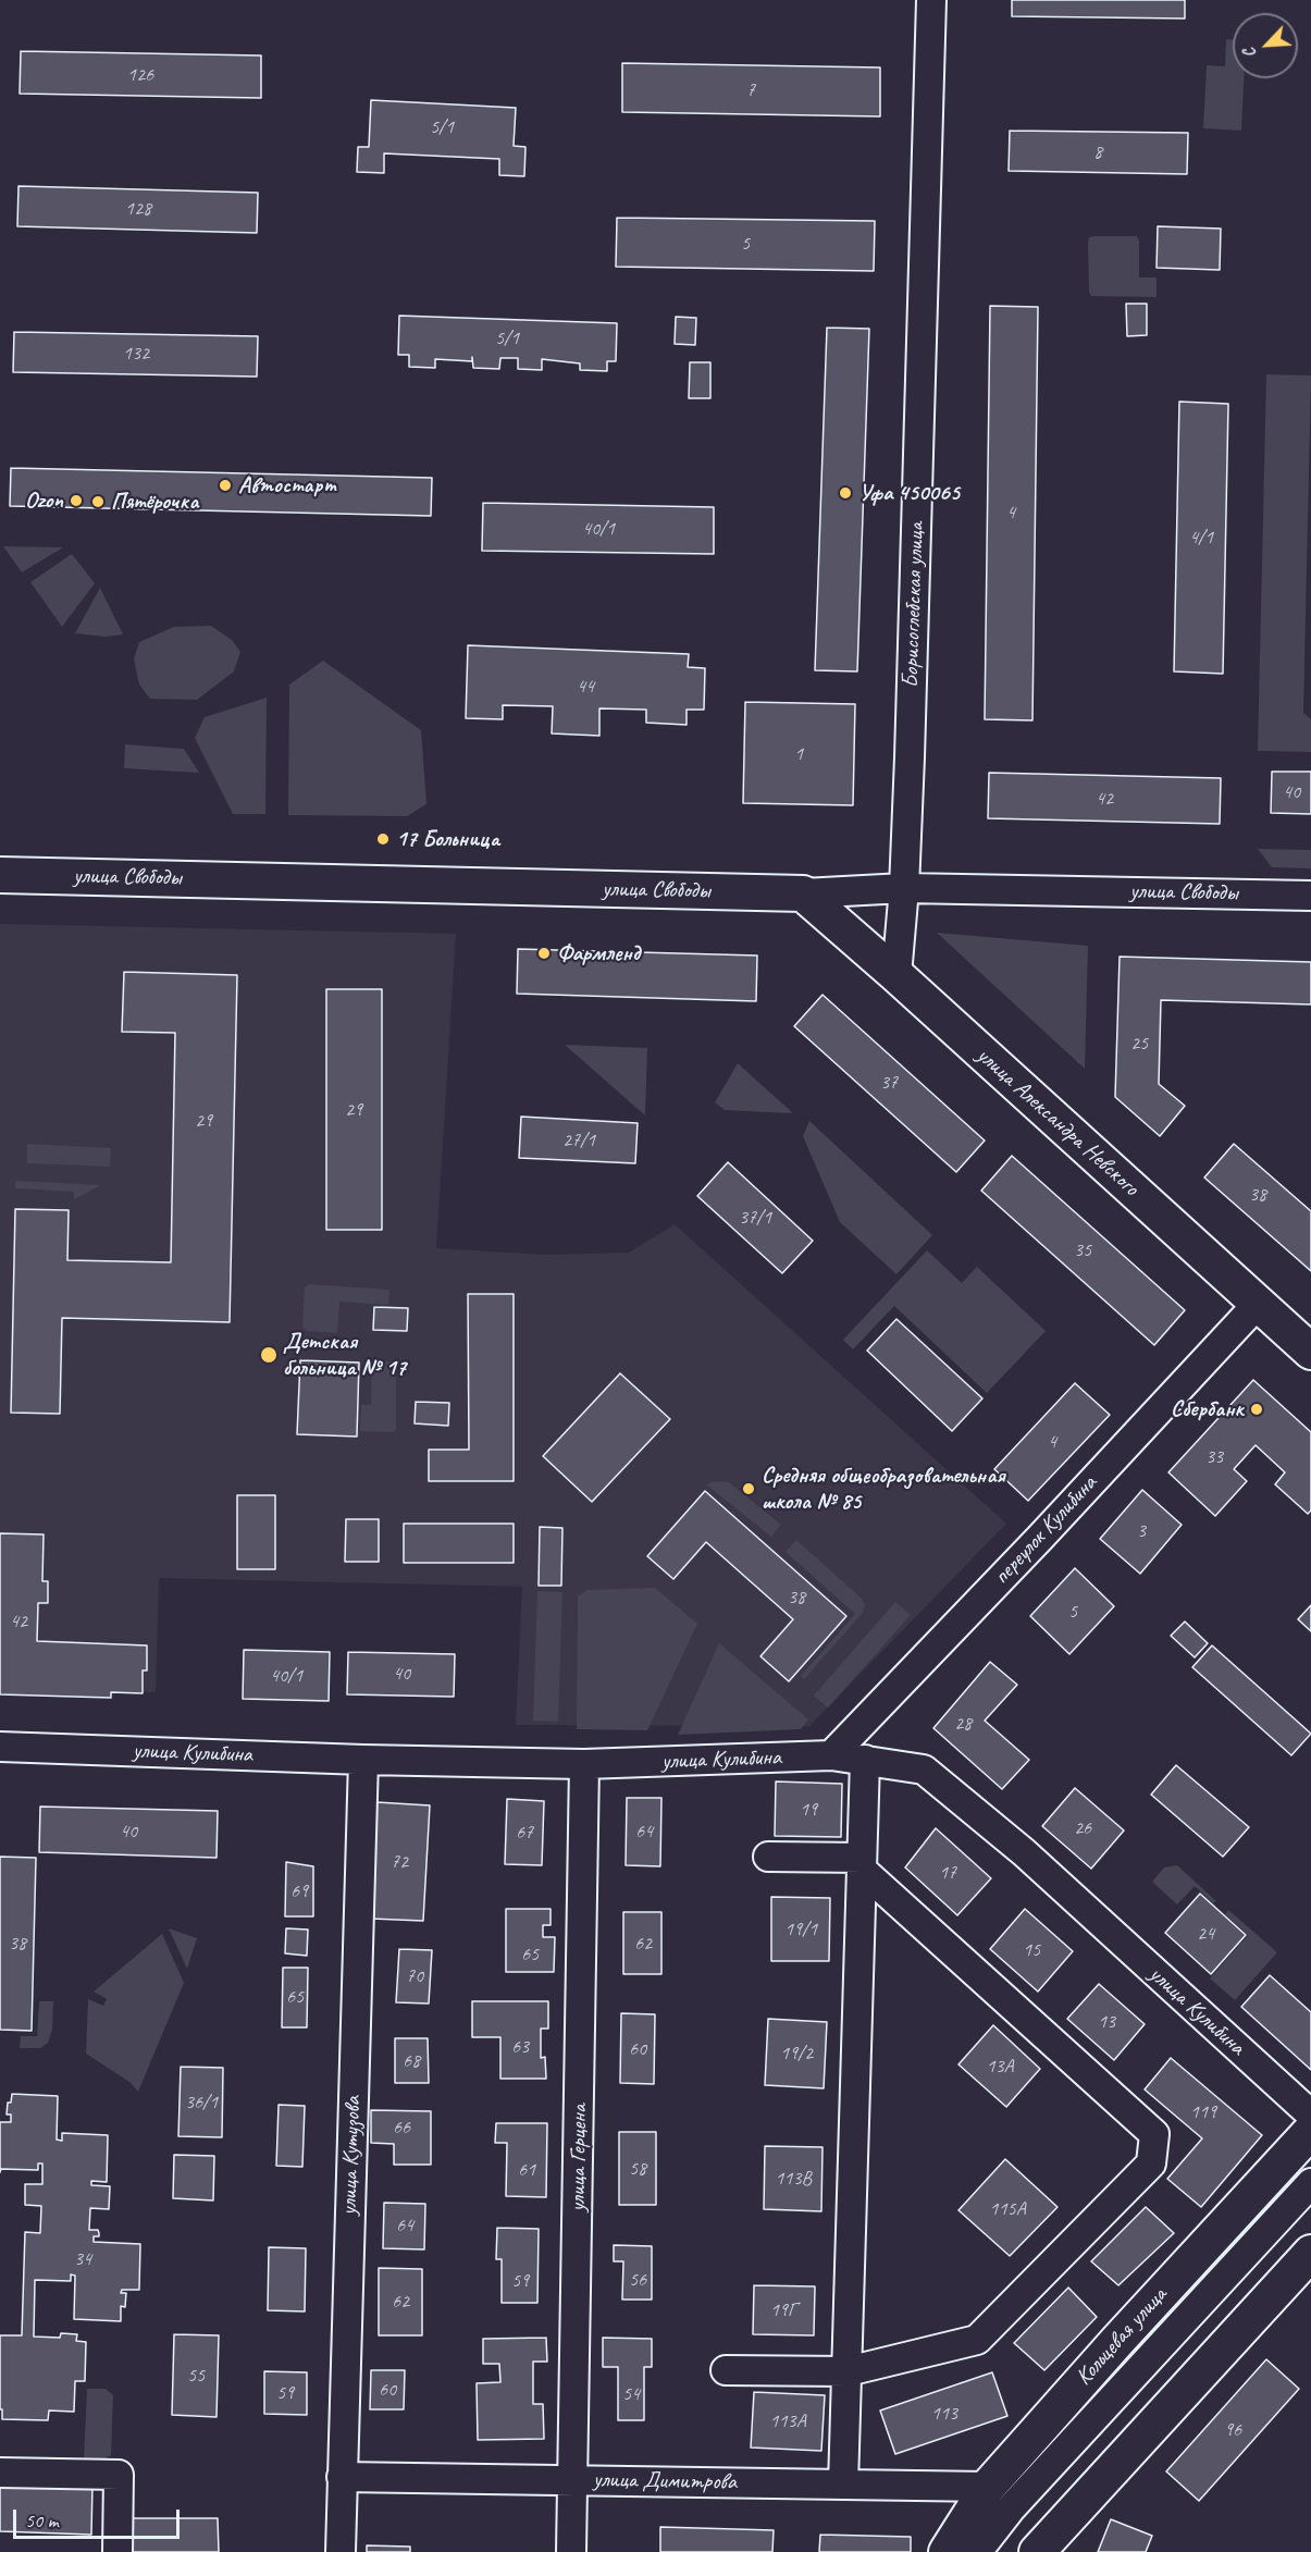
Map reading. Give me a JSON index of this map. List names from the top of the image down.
{
  "streets": {
    "main road": ["улица Свободы", "улица Александра Невского", "Кольцевая улица"],
    "street": [
      "Борисоглебская улица",
      "переулок Кулибина",
      "улица Кулибина",
      "улица Кутузова",
      "улица Герцена",
      "улица Димитрова"
    ]
  },
  "crossings": [
    ["Борисоглебская улица", "улица Свободы"],
    ["Борисоглебская улица", "улица Александра Невского"],
    ["улица Свободы", "улица Александра Невского"],
    ["улица Александра Невского", "переулок Кулибина"],
    ["переулок Кулибина", "улица Кулибина"],
    ["улица Кулибина", "улица Кутузова"],
    ["улица Кулибина", "улица Герцена"],
    ["улица Кутузова", "улица Димитрова"],
    ["улица Герцена", "улица Димитрова"],
    ["Кольцевая улица", "улица Димитрова"]
  ],
  "places": [
    "Автостарт",
    "Уфа 450065",
    "Ozon",
    "Пятёрочка",
    "17 Больница",
    "Фармленд",
    "Детская больница № 17",
    "Сбербанк",
    "Средняя общеобразовательная школа № 85"
  ],
  "house_numbers": [
    "126",
    "7",
    "5/1",
    "8",
    "128",
    "5",
    "5/1",
    "132",
    "4",
    "40/1",
    "4/1",
    "44",
    "1",
    "40",
    "42",
    "25",
    "37",
    "29",
    "29",
    "27/1",
    "38",
    "37/1",
    "35",
    "4",
    "33",
    "3",
    "38",
    "5",
    "42",
    "40",
    "40/1",
    "28",
    "19",
    "26",
    "40",
    "64",
    "67",
    "72",
    "17",
    "69",
    "19/1",
    "24",
    "38",
    "62",
    "15",
    "65",
    "70",
    "65",
    "13",
    "63",
    "60",
    "19/2",
    "68",
    "13А",
    "36/1",
    "119",
    "66",
    "58",
    "61",
    "113В",
    "115А",
    "64",
    "34",
    "56",
    "59",
    "62",
    "19Г",
    "55",
    "60",
    "59",
    "54",
    "113",
    "113А",
    "96"
  ],
  "scale_bar": "50 m",
  "north": "bottom left"
}
